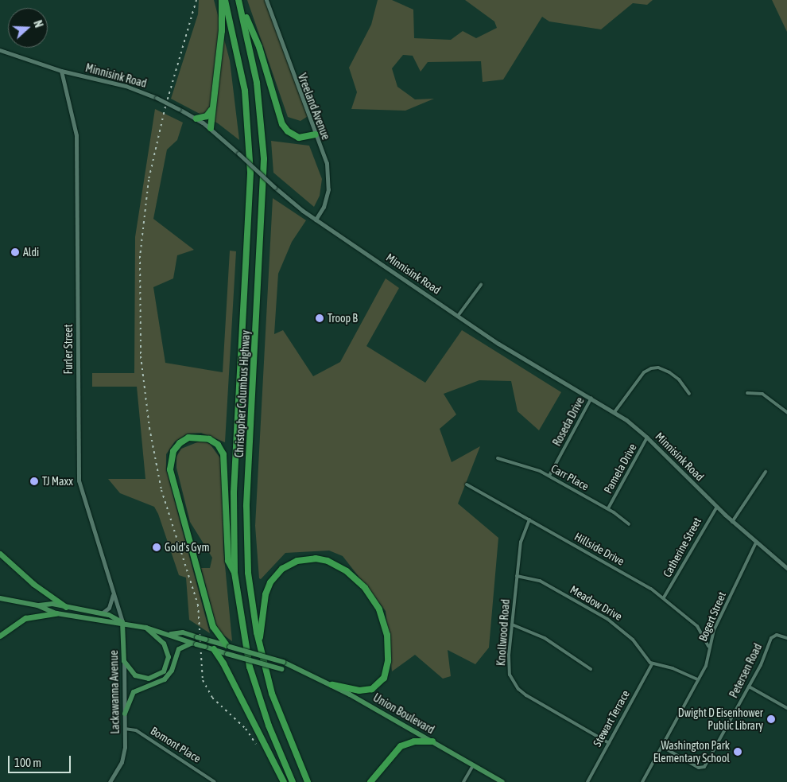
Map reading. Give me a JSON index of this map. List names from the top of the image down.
{
  "streets": {
    "highway": ["Christopher Columbus Highway"],
    "main road": ["Lackawanna Avenue", "Union Boulevard"],
    "street": [
      "Minnisink Road",
      "Vreeland Avenue",
      "Furler Street",
      "Roseda Drive",
      "Pamela Drive",
      "Carr Place",
      "Catherine Street",
      "Hillside Drive",
      "Meadow Drive",
      "Bogert Street",
      "Knollwood Road",
      "Petersen Road",
      "Stewart Terrace",
      "Bomont Place"
    ]
  },
  "crossings": [
    ["Minnisink Road", "Vreeland Avenue"],
    ["Minnisink Road", "Furler Street"],
    ["Minnisink Road", "Roseda Drive"],
    ["Minnisink Road", "Pamela Drive"],
    ["Minnisink Road", "Catherine Street"],
    ["Minnisink Road", "Bogert Street"],
    ["Furler Street", "Lackawanna Avenue"],
    ["Furler Street", "Union Boulevard"],
    ["Roseda Drive", "Carr Place"],
    ["Pamela Drive", "Carr Place"],
    ["Catherine Street", "Hillside Drive"],
    ["Hillside Drive", "Bogert Street"],
    ["Hillside Drive", "Knollwood Road"],
    ["Meadow Drive", "Knollwood Road"],
    ["Meadow Drive", "Stewart Terrace"],
    ["Bogert Street", "Petersen Road"],
    ["Knollwood Road", "Stewart Terrace"],
    ["Lackawanna Avenue", "Union Boulevard"],
    ["Lackawanna Avenue", "Bomont Place"]
  ],
  "places": [
    "Aldi",
    "Troop B",
    "TJ Maxx",
    "Gold's Gym",
    "Dwight D Eisenhower Public Library",
    "Washington Park Elementary School"
  ],
  "scale_bar": "100 m",
  "north": "right"
}
